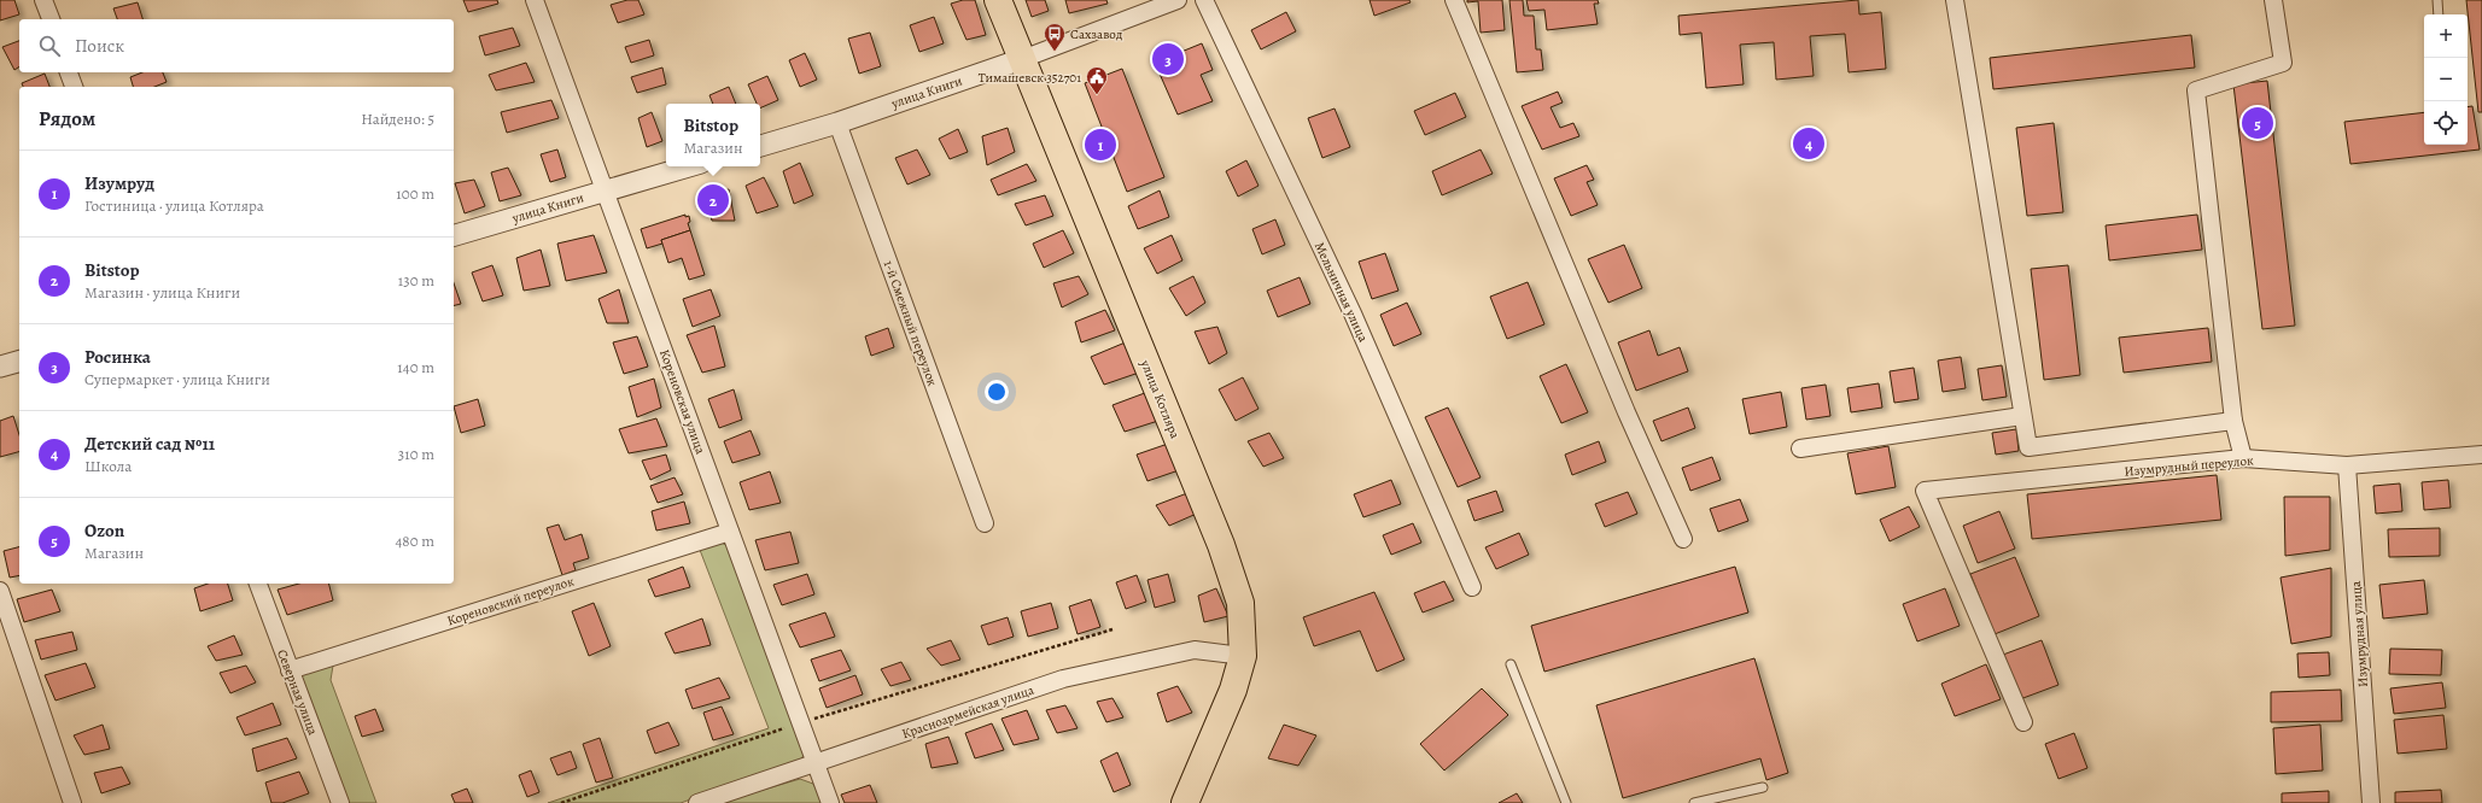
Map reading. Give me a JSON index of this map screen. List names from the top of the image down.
{
  "streets": {
    "main road": ["улица Котляра"],
    "street": [
      "улица Книги",
      "Мельничная улица",
      "1-й Смежный переулок",
      "Кореновская улица",
      "Изумрудный переулок",
      "Кореновский переулок",
      "Изумрудная улица",
      "Северная улица",
      "Красноармейская улица"
    ]
  },
  "crossings": [
    ["улица Книги", "1-й Смежный переулок"],
    ["улица Книги", "улица Котляра"],
    ["улица Книги", "Кореновская улица"],
    ["улица Котляра", "Красноармейская улица"],
    ["Кореновская улица", "Кореновский переулок"],
    ["Кореновская улица", "Красноармейская улица"],
    ["Изумрудный переулок", "Изумрудная улица"],
    ["Кореновский переулок", "Северная улица"]
  ],
  "places": {
    "bus stop": ["Сахзавод"],
    "public building": ["Тимашевск 352701"]
  },
  "page": {
    "map_buttons": ["+", "−"],
    "search": "Поиск",
    "pins": [
      "3",
      "5",
      "4",
      "1",
      "2"
    ],
    "heading": ["Рядом", "Найдено: 5"],
    "popup": ["Bitstop", "Магазин"],
    "list": [
      {
        "mark": "1",
        "name": "Изумруд",
        "note": "Гостиница · улица Котляра",
        "value": "100 m"
      },
      {
        "mark": "2",
        "name": "Bitstop",
        "note": "Магазин · улица Книги",
        "value": "130 m"
      },
      {
        "mark": "3",
        "name": "Росинка",
        "note": "Супермаркет · улица Книги",
        "value": "140 m"
      },
      {
        "mark": "4",
        "name": "Детский сад №11",
        "note": "Школа",
        "value": "310 m"
      },
      {
        "mark": "5",
        "name": "Ozon",
        "note": "Магазин",
        "value": "480 m"
      }
    ]
  }
}
